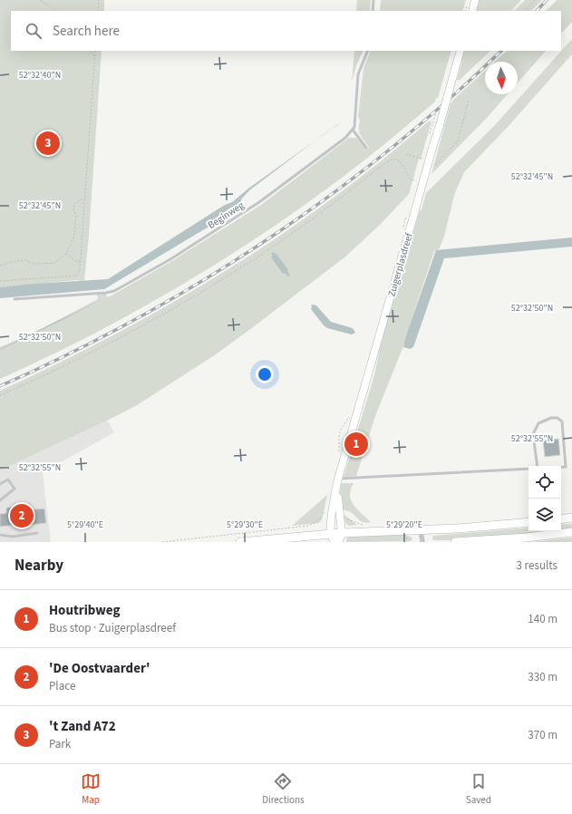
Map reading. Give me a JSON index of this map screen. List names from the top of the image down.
{
  "streets": {
    "main road": ["Zuigerplasdreef"],
    "lane": ["Beginweg"]
  },
  "north": "bottom",
  "page": {
    "search": "Search here",
    "pins": ["3", "1", "2"],
    "heading": ["Nearby", "3 results"],
    "list": [
      {
        "mark": "1",
        "name": "Houtribweg",
        "note": "Bus stop · Zuigerplasdreef",
        "value": "140 m"
      },
      {
        "mark": "2",
        "name": "'De Oostvaarder'",
        "note": "Place",
        "value": "330 m"
      },
      {
        "mark": "3",
        "name": "'t Zand A72",
        "note": "Park",
        "value": "370 m"
      }
    ],
    "nav": ["Map", "Directions", "Saved"]
  },
  "coordinates": [
    "52°32'40\"N",
    "52°32'45\"N",
    "52°32'50\"N",
    "52°32'55\"N",
    "5°29'40\"E",
    "5°29'30\"E",
    "5°29'20\"E"
  ]
}
